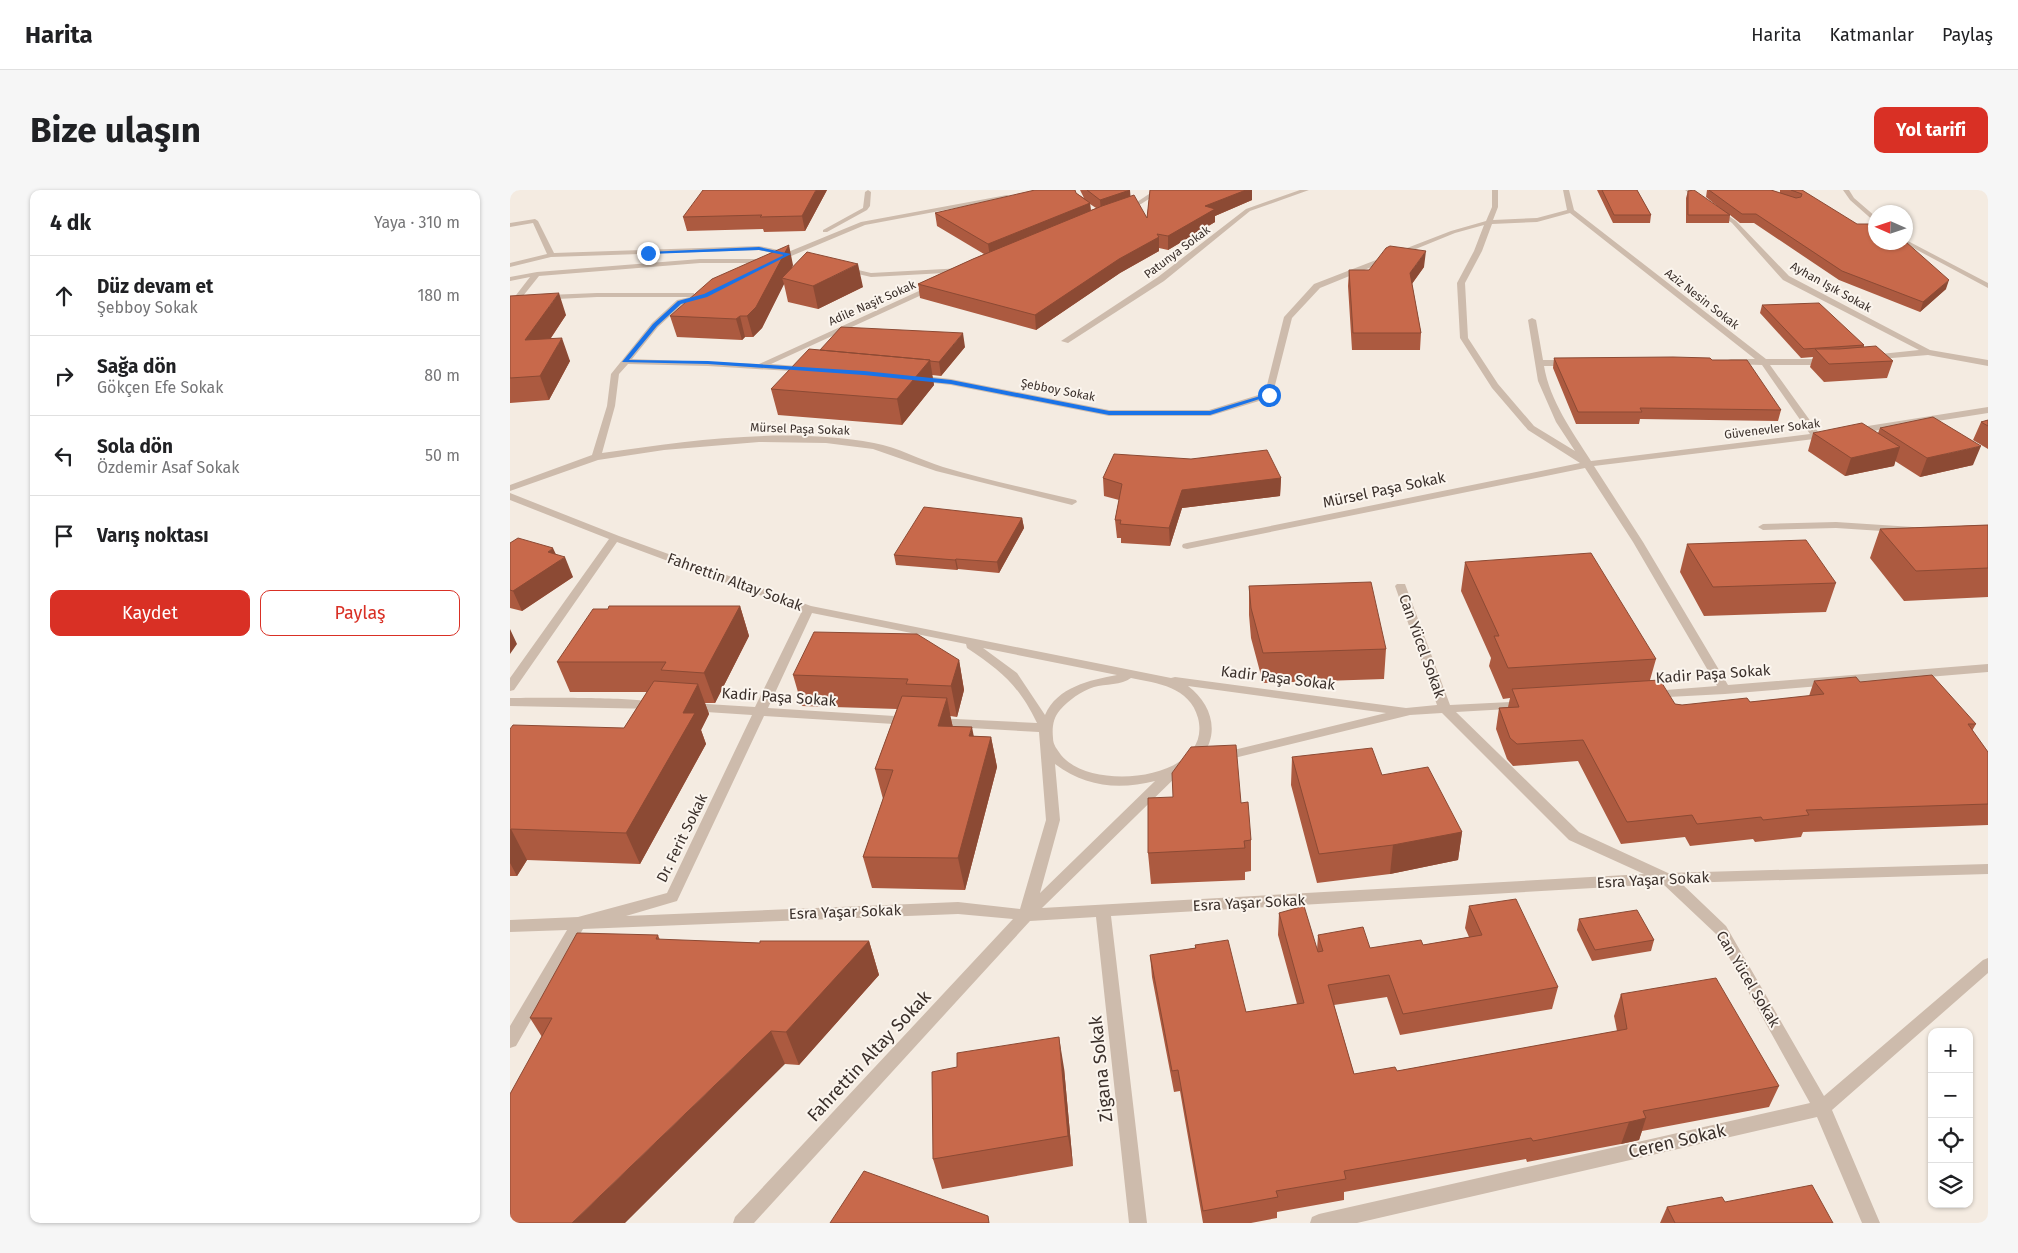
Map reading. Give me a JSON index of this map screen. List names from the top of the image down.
{
  "streets": {
    "street": [
      "Patunya Sokak",
      "Ayhan Işık Sokak",
      "Aziz Nesin Sokak",
      "Adile Naşit Sokak",
      "Şebboy Sokak",
      "Mürsel Paşa Sokak",
      "Güvenevler Sokak",
      "Fahrettin Altay Sokak",
      "Can Yücel Sokak",
      "Kadir Paşa Sokak",
      "Dr. Ferit Sokak",
      "Esra Yaşar Sokak",
      "Zigana Sokak",
      "Ceren Sokak"
    ]
  },
  "crossings": [
    ["Aziz Nesin Sokak", "Güvenevler Sokak"],
    ["Mürsel Paşa Sokak", "Güvenevler Sokak"],
    ["Fahrettin Altay Sokak", "Kadir Paşa Sokak"],
    ["Fahrettin Altay Sokak", "Dr. Ferit Sokak"],
    ["Fahrettin Altay Sokak", "Esra Yaşar Sokak"],
    ["Can Yücel Sokak", "Kadir Paşa Sokak"],
    ["Can Yücel Sokak", "Esra Yaşar Sokak"],
    ["Can Yücel Sokak", "Ceren Sokak"],
    ["Kadir Paşa Sokak", "Dr. Ferit Sokak"],
    ["Dr. Ferit Sokak", "Esra Yaşar Sokak"],
    ["Esra Yaşar Sokak", "Zigana Sokak"]
  ],
  "north": "left",
  "page": {
    "header": "Harita",
    "nav": ["Harita", "Katmanlar", "Paylaş"],
    "buttons": [
      "Yol tarifi",
      ["Kaydet", "Paylaş"]
    ],
    "title": "Bize ulaşın",
    "heading": ["4 dk", "Yaya · 310 m"],
    "list": [
      ["Düz devam et", "Şebboy Sokak", "180 m"],
      ["Sağa dön", "Gökçen Efe Sokak", "80 m"],
      ["Sola dön", "Özdemir Asaf Sokak", "50 m"],
      "Varış noktası"
    ],
    "map_buttons": ["+", "−"]
  }
}
